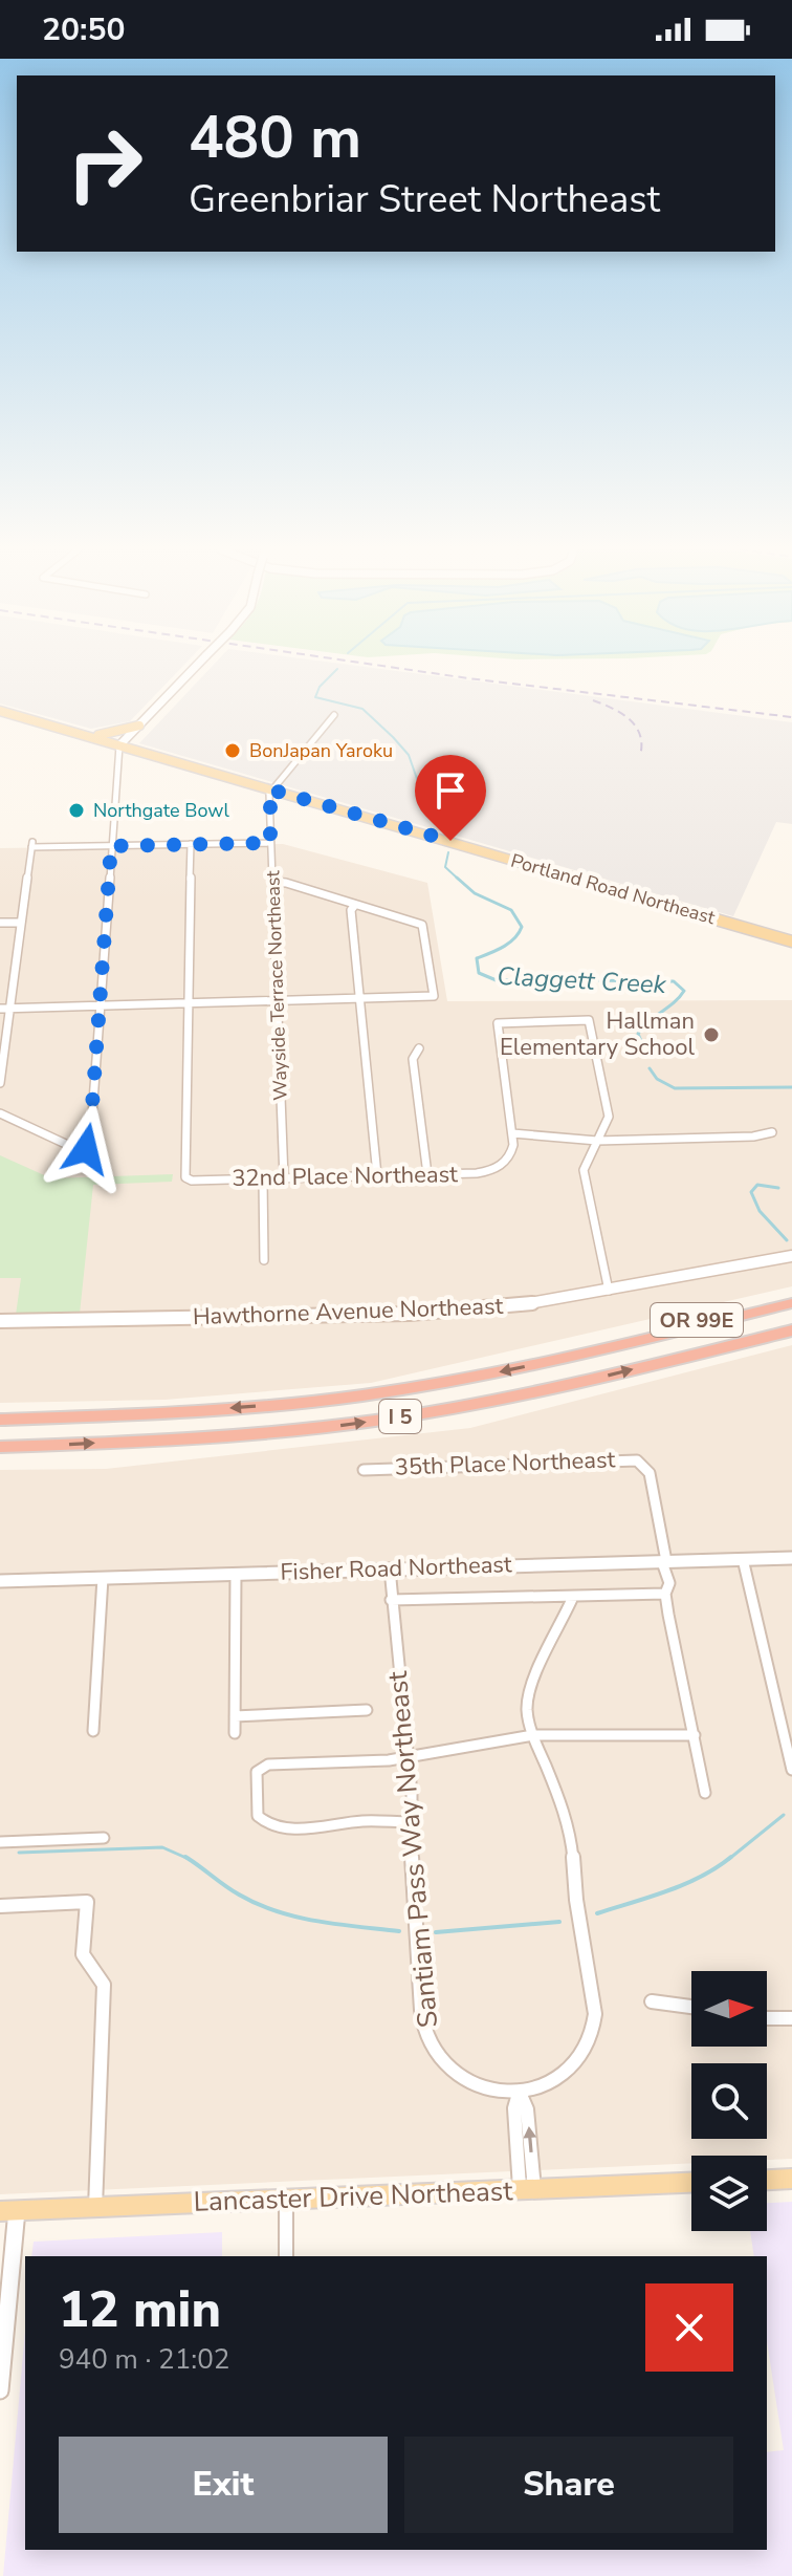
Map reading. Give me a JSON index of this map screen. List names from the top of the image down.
{
  "streets": {
    "highway": ["OR 99E", "I 5"],
    "main road": ["Portland Road Northeast", "Hawthorne Avenue Northeast", "Lancaster Drive Northeast"],
    "street": [
      "Wayside Terrace Northeast",
      "32nd Place Northeast",
      "35th Place Northeast",
      "Fisher Road Northeast",
      "Santiam Pass Way Northeast"
    ]
  },
  "crossings": [
    ["Portland Road Northeast", "Wayside Terrace Northeast"],
    ["Wayside Terrace Northeast", "32nd Place Northeast"],
    ["OR 99E", "I 5"],
    ["35th Place Northeast", "Fisher Road Northeast"],
    ["Fisher Road Northeast", "Santiam Pass Way Northeast"]
  ],
  "water": ["Claggett Creek"],
  "places": ["BonJapan Yaroku", "Northgate Bowl", "Hallman Elementary School"],
  "north": "right",
  "page": {
    "status": "20:50",
    "turn": ["480 m", "Greenbriar Street Northeast"],
    "heading": ["12 min", "940 m · 21:02"],
    "buttons": ["Exit", "Share"]
  }
}
